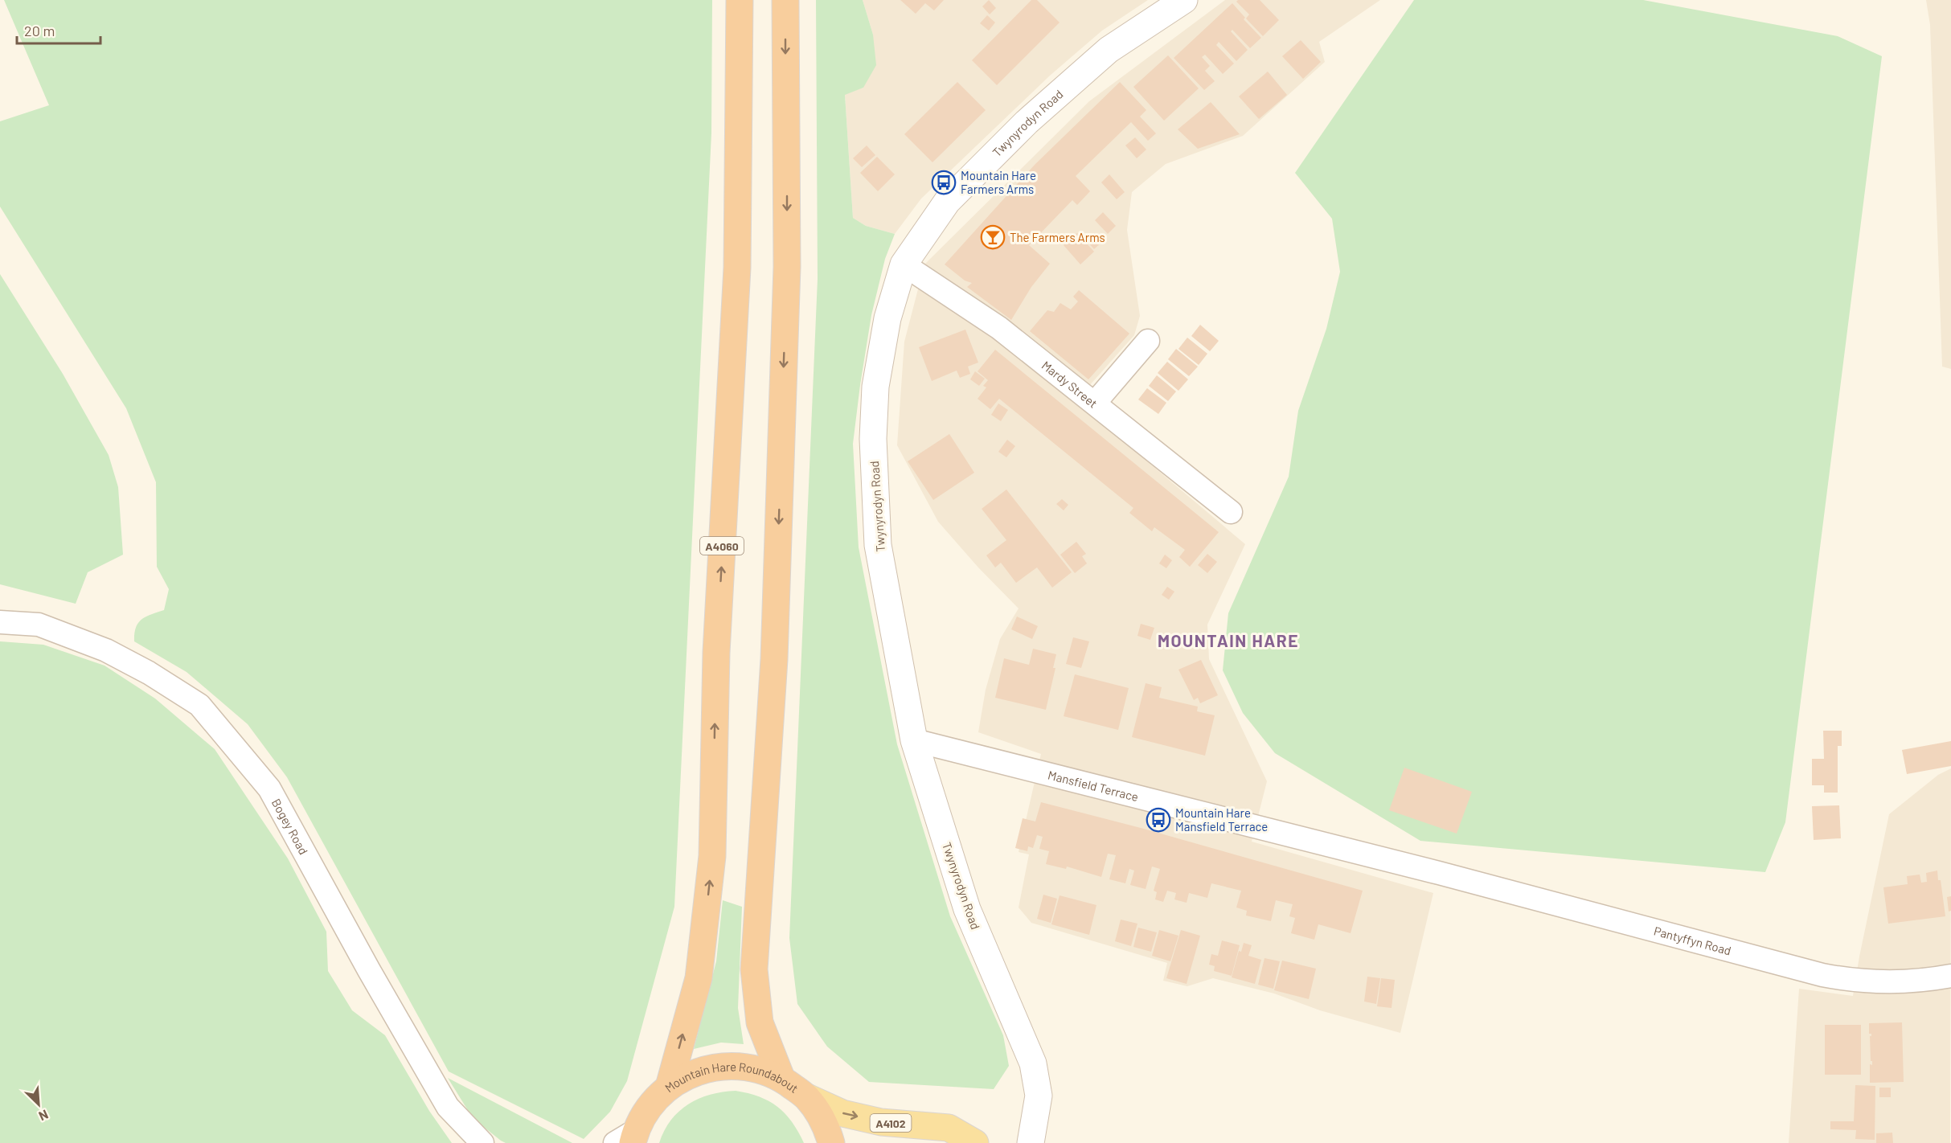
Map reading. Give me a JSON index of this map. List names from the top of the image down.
{
  "streets": {
    "highway": ["A4060", "Mountain Hare Roundabout"],
    "main road": ["A4102"],
    "street": [
      "Twynyrodyn Road",
      "Mardy Street",
      "Mansfield Terrace",
      "Bogey Road",
      "Pantyffyn Road"
    ]
  },
  "crossings": [
    ["Twynyrodyn Road", "Mardy Street"],
    ["Twynyrodyn Road", "Mansfield Terrace"],
    ["A4060", "Mountain Hare Roundabout"],
    ["Mansfield Terrace", "Pantyffyn Road"],
    ["Mountain Hare Roundabout", "A4102"]
  ],
  "districts": ["MOUNTAIN HARE"],
  "places": {
    "bus stop": ["Mountain Hare Farmers Arms", "Mountain Hare Mansfield Terrace"],
    "bar": ["The Farmers Arms"]
  },
  "scale_bar": "20 m",
  "north": "bottom right"
}
